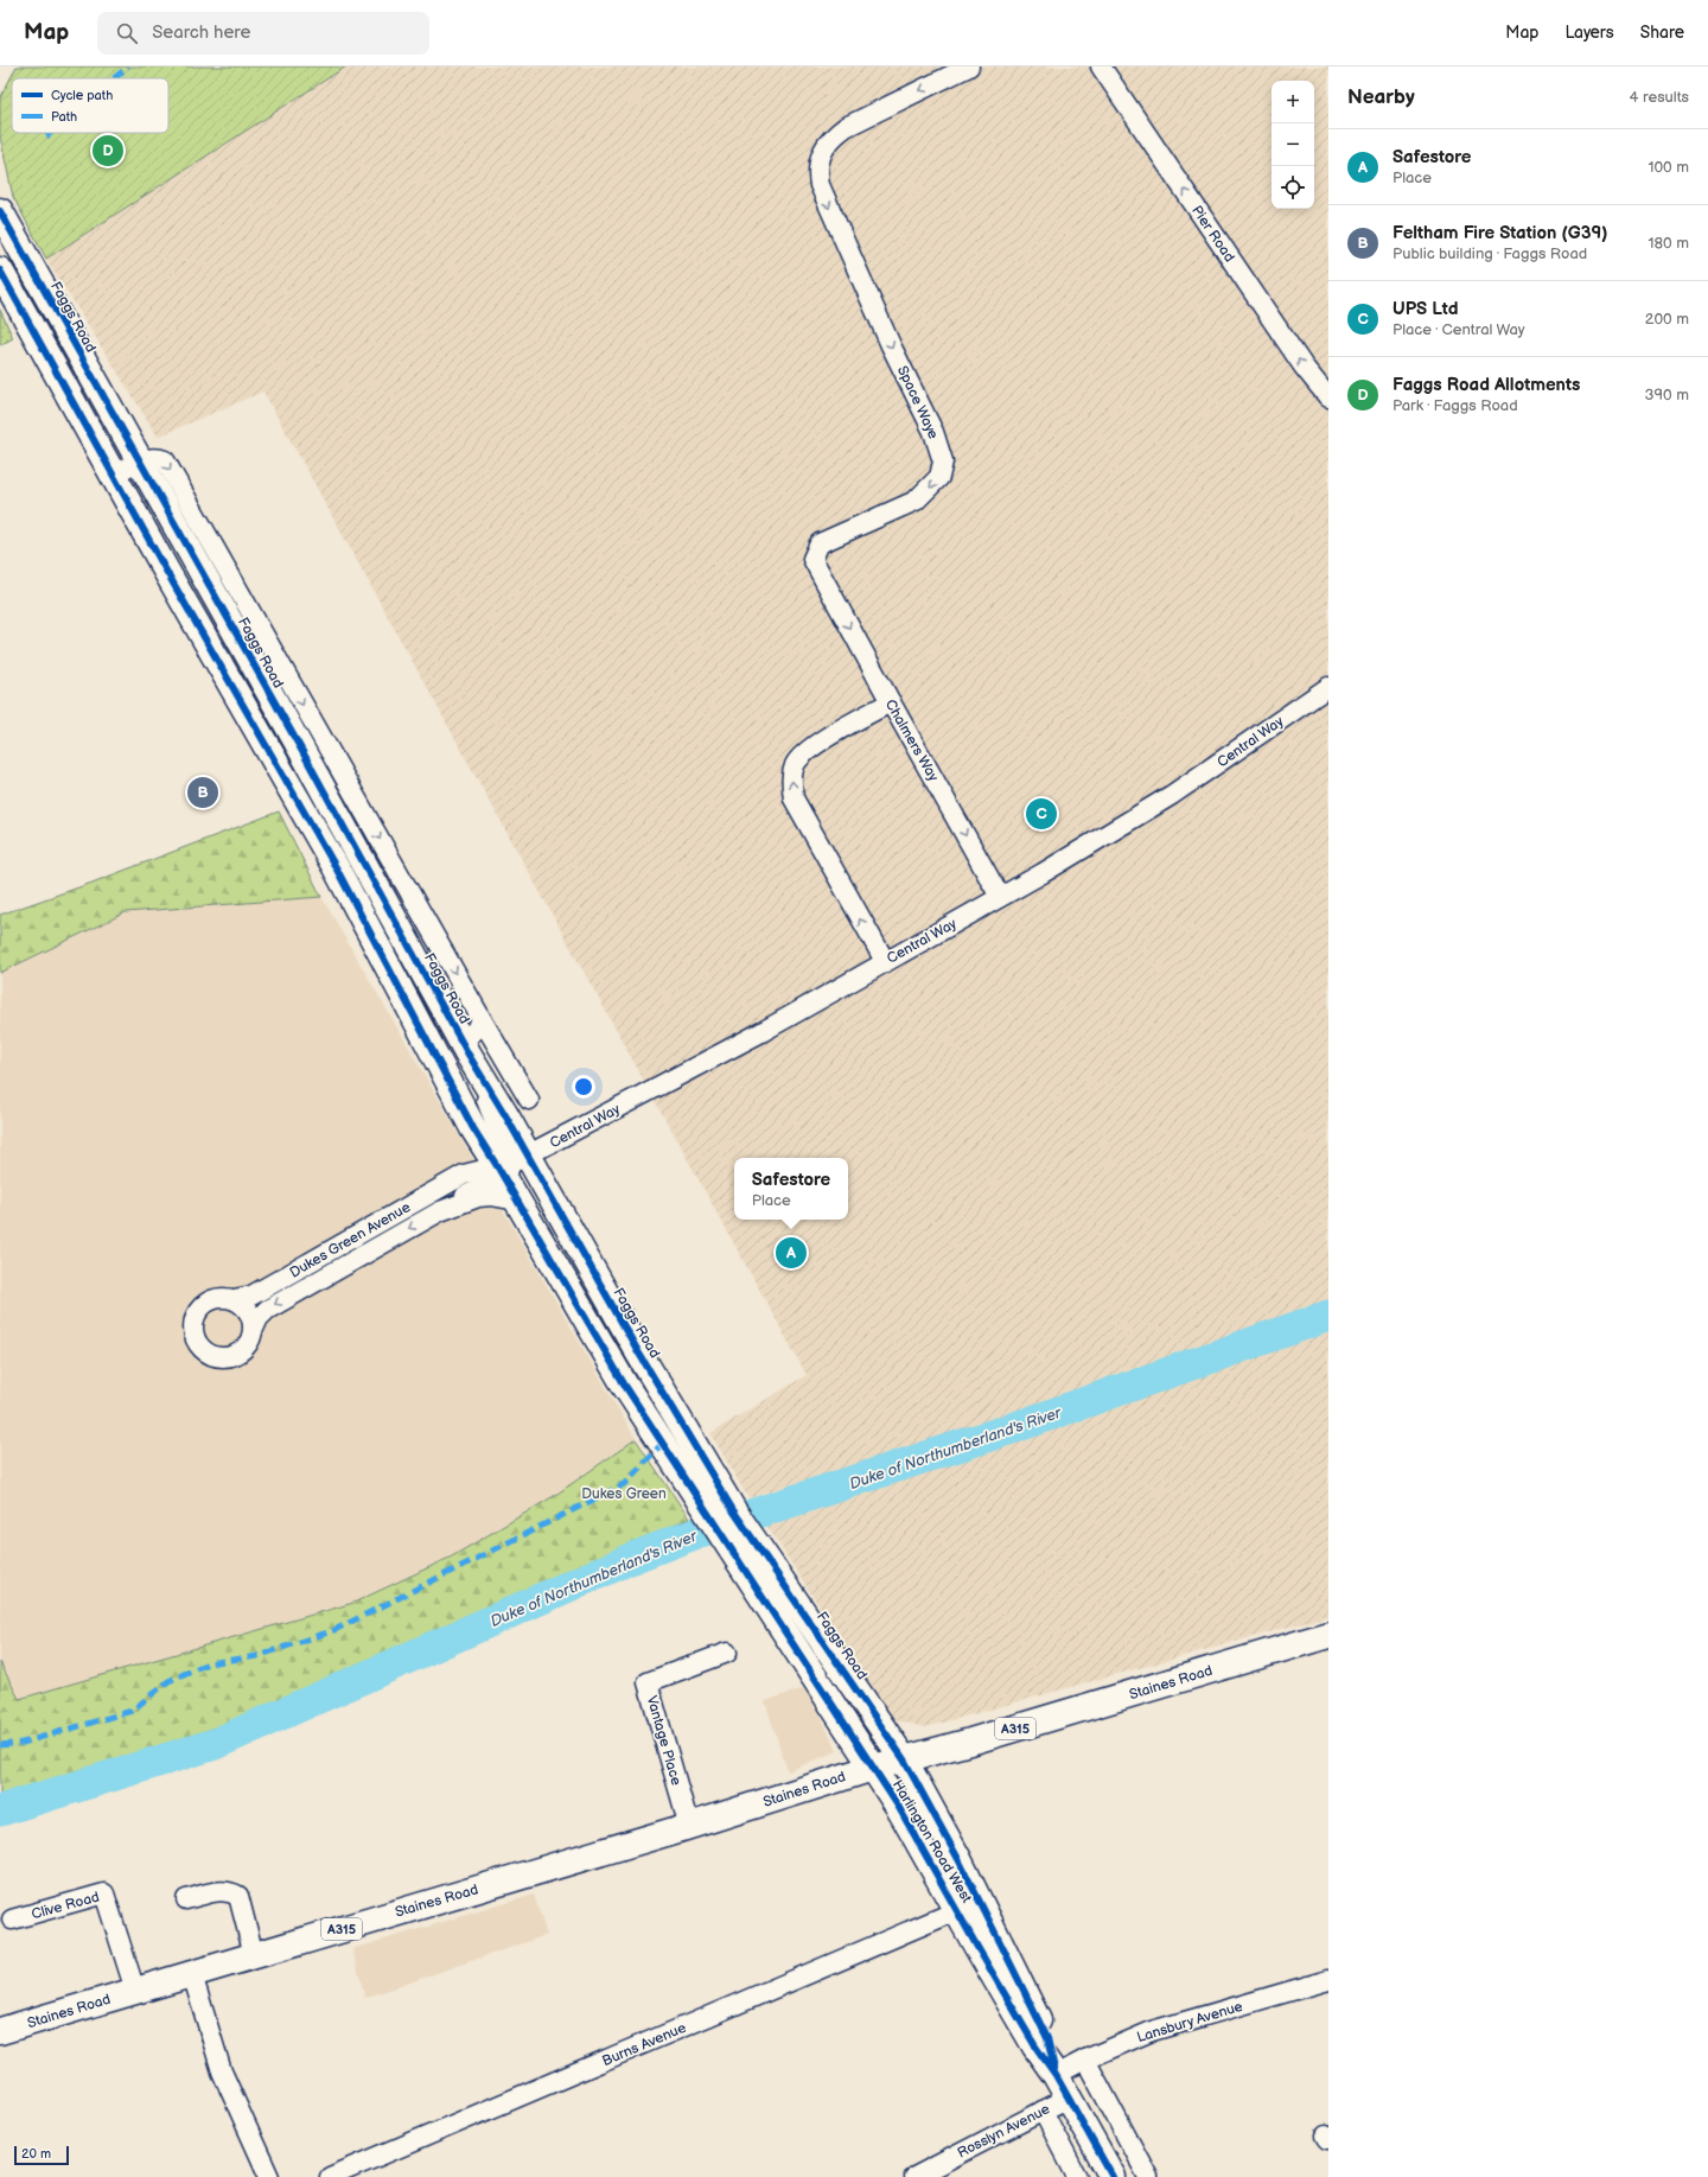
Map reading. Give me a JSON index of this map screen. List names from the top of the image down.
{
  "streets": {
    "main road": [
      "Faggs Road",
      "Staines Road",
      "A315",
      "Harlington Road West"
    ],
    "street": [
      "Pier Road",
      "Space Waye",
      "Chalmers Way",
      "Central Way",
      "Dukes Green Avenue",
      "Vantage Place",
      "Clive Road",
      "Lansbury Avenue",
      "Burns Avenue",
      "Rosslyn Avenue"
    ]
  },
  "crossings": [
    ["Faggs Road", "Central Way"],
    ["Faggs Road", "Dukes Green Avenue"],
    ["Faggs Road", "Staines Road"],
    ["Faggs Road", "A315"],
    ["Faggs Road", "Harlington Road West"],
    ["Space Waye", "Chalmers Way"],
    ["Chalmers Way", "Central Way"],
    ["Central Way", "Dukes Green Avenue"],
    ["Staines Road", "A315"],
    ["Staines Road", "Vantage Place"],
    ["Staines Road", "Harlington Road West"],
    ["Staines Road", "Clive Road"],
    ["A315", "Harlington Road West"],
    ["Harlington Road West", "Lansbury Avenue"],
    ["Harlington Road West", "Burns Avenue"],
    ["Harlington Road West", "Rosslyn Avenue"]
  ],
  "one_way": ["Pier Road", "Chalmers Way"],
  "water": ["Duke of Northumberland's River"],
  "parks": ["Dukes Green"],
  "legend": ["Cycle path", "Path"],
  "scale_bar": "20 m",
  "page": {
    "header": "Map",
    "search": "Search here",
    "nav": ["Map", "Layers", "Share"],
    "heading": ["Nearby", "4 results"],
    "map_buttons": ["+", "−"],
    "list": [
      {
        "mark": "A",
        "name": "Safestore",
        "note": "Place",
        "value": "100 m"
      },
      {
        "mark": "B",
        "name": "Feltham Fire Station (G39)",
        "note": "Public building · Faggs Road",
        "value": "180 m"
      },
      {
        "mark": "C",
        "name": "UPS Ltd",
        "note": "Place · Central Way",
        "value": "200 m"
      },
      {
        "mark": "D",
        "name": "Faggs Road Allotments",
        "note": "Park · Faggs Road",
        "value": "390 m"
      }
    ],
    "pins": [
      "D",
      "B",
      "C",
      "A"
    ],
    "popup": ["Safestore", "Place"],
    "scale": "20 m"
  }
}
